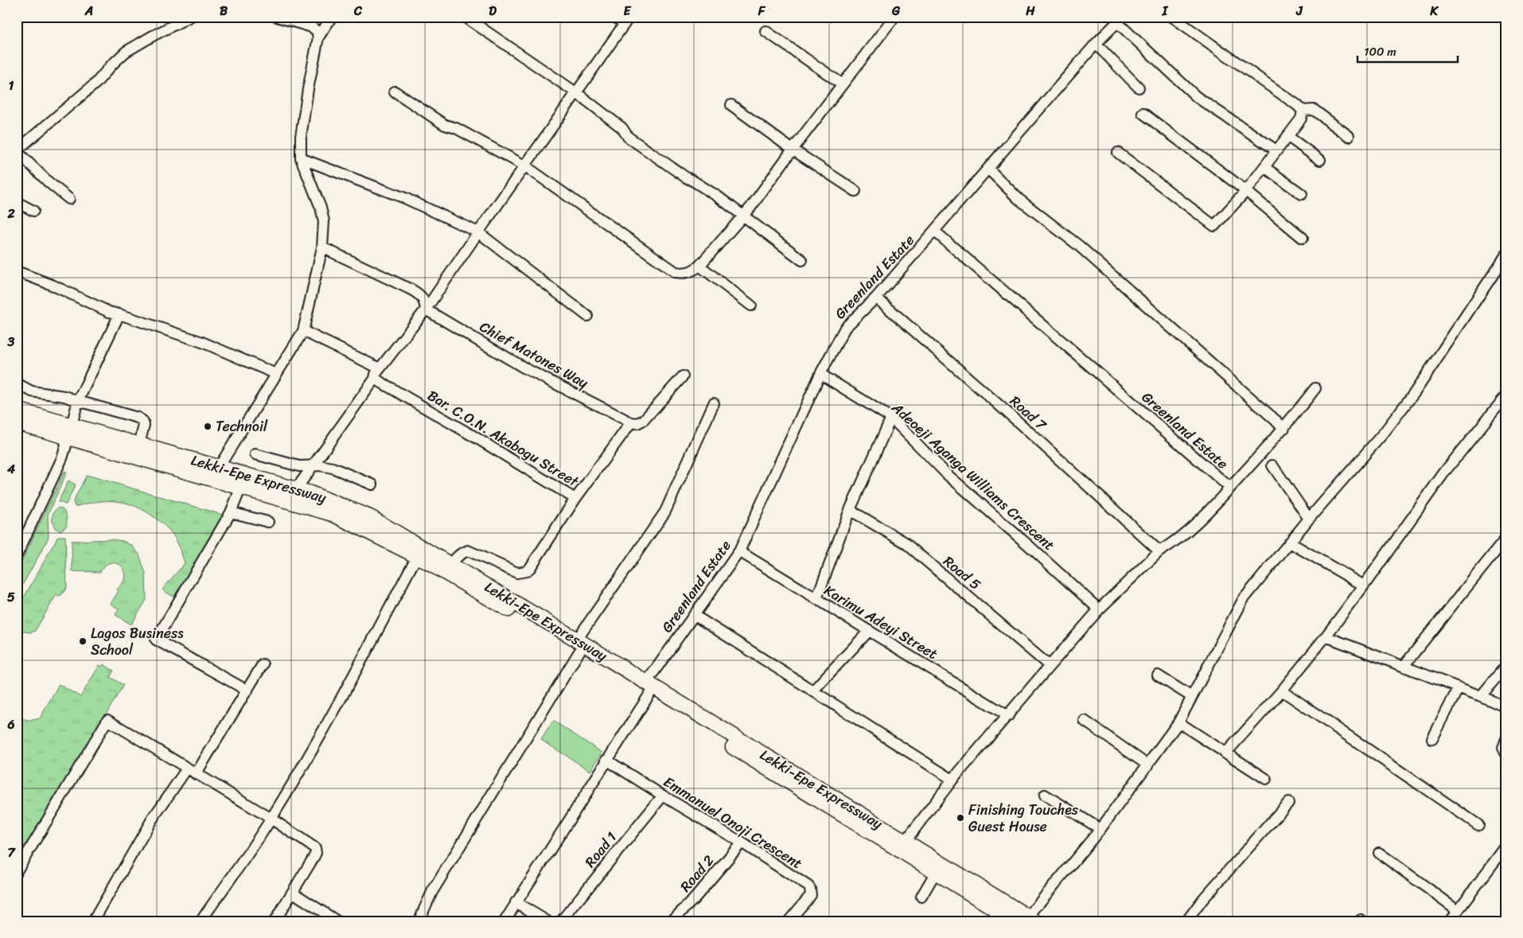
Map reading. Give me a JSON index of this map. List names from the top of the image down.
{
  "streets": {
    "highway": ["Lekki-Epe Expressway"],
    "street": [
      "Greenland Estate",
      "Chief Matones Way",
      "Road 7",
      "Bar. C.O.N. Akabogu Street",
      "Adeoeji Aganga Williams Crescent",
      "Road 5",
      "Karimu Adeyi Street",
      "Emmanuel Onoji Crescent",
      "Road 1",
      "Road 2"
    ]
  },
  "crossings": [
    ["Greenland Estate", "Road 7"],
    ["Greenland Estate", "Adeoeji Aganga Williams Crescent"],
    ["Greenland Estate", "Lekki-Epe Expressway"],
    ["Greenland Estate", "Karimu Adeyi Street"],
    ["Greenland Estate", "Emmanuel Onoji Crescent"],
    ["Chief Matones Way", "Bar. C.O.N. Akabogu Street"],
    ["Emmanuel Onoji Crescent", "Road 1"],
    ["Emmanuel Onoji Crescent", "Road 2"]
  ],
  "places": ["Technoil", "Lagos Business School", "Finishing Touches Guest House"],
  "scale_bar": "100 m",
  "grid": {
    "columns": [
      "A",
      "B",
      "C",
      "D",
      "E",
      "F",
      "G",
      "H",
      "I",
      "J",
      "K"
    ],
    "rows": [
      "1",
      "2",
      "3",
      "4",
      "5",
      "6",
      "7"
    ]
  }
}
